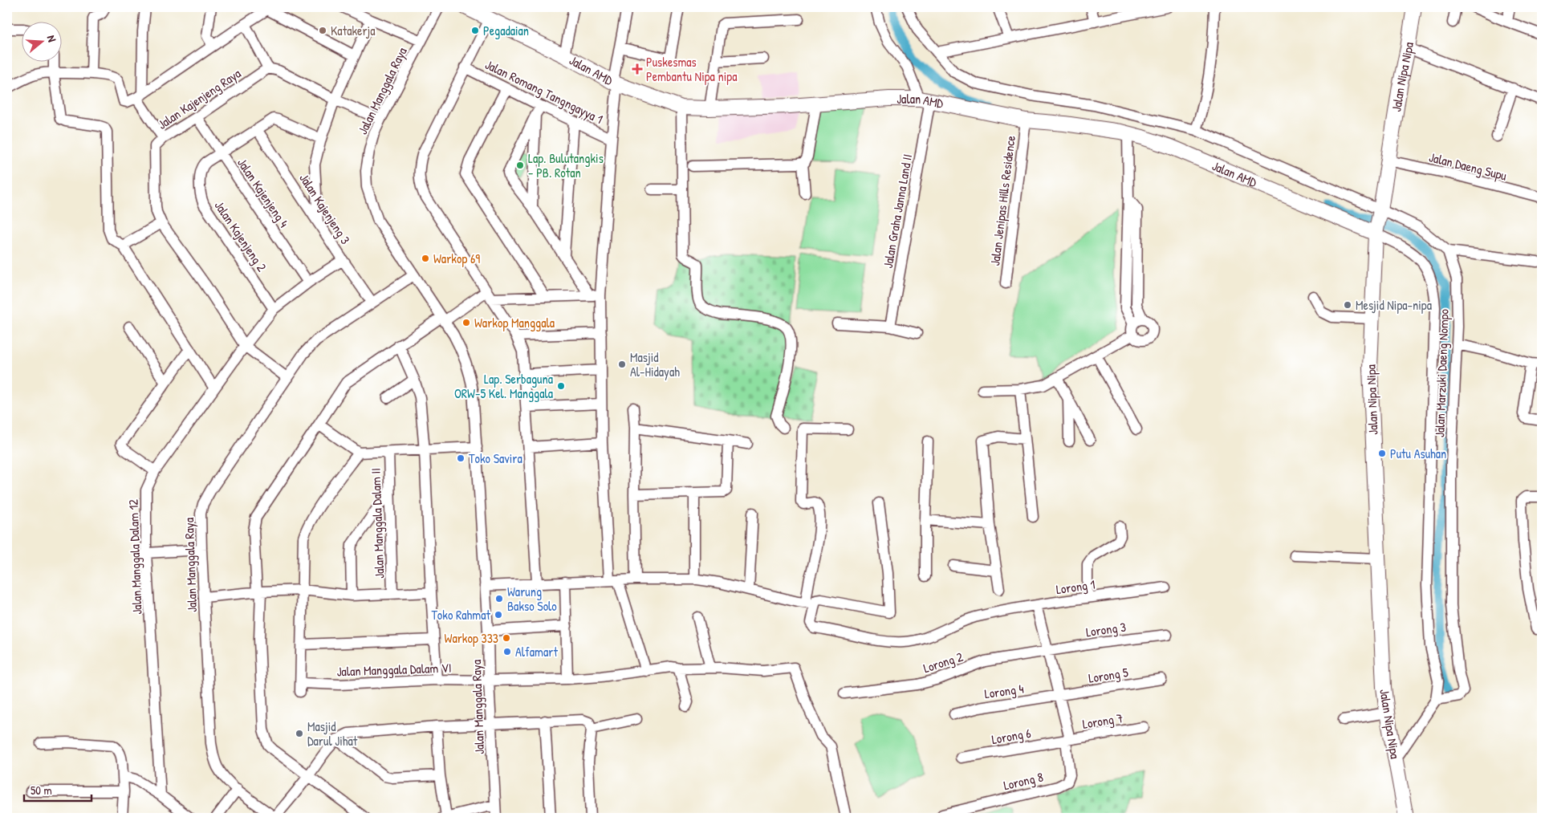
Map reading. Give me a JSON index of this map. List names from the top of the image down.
{
  "streets": {
    "street": [
      "Jalan AMD",
      "Jalan Nipa Nipa",
      "Jalan Manggala Raya",
      "Jalan Romang Tangngayya 1",
      "Jalan Kajenjeng Raya",
      "Jalan Daeng Supu",
      "Jalan Kajenjeng 4",
      "Jalan Jenipas Hills Residence",
      "Jalan Kajenjeng 3",
      "Jalan Graha Janna Land II",
      "Jalan Kajenjeng 2",
      "Jalan Marzuki Daeng Nompo",
      "Jalan Manggala Dalam II",
      "Jalan Manggala Dalam 12",
      "Lorong 1",
      "Lorong 3",
      "Lorong 2",
      "Jalan Manggala Dalam VI",
      "Lorong 5",
      "Lorong 4",
      "Lorong 7",
      "Lorong 6",
      "Lorong 8"
    ]
  },
  "crossings": [
    ["Jalan AMD", "Jalan Nipa Nipa"],
    ["Jalan AMD", "Jalan Jenipas Hills Residence"],
    ["Jalan AMD", "Jalan Graha Janna Land II"],
    ["Jalan Nipa Nipa", "Jalan Daeng Supu"],
    ["Jalan Manggala Raya", "Jalan Kajenjeng Raya"],
    ["Jalan Manggala Raya", "Jalan Kajenjeng 3"],
    ["Jalan Manggala Raya", "Jalan Manggala Dalam VI"],
    ["Jalan Kajenjeng Raya", "Jalan Kajenjeng 4"],
    ["Jalan Kajenjeng Raya", "Jalan Manggala Dalam 12"],
    ["Jalan Kajenjeng 4", "Jalan Kajenjeng 2"],
    ["Jalan Kajenjeng 4", "Jalan Manggala Dalam 12"],
    ["Jalan Kajenjeng 3", "Jalan Kajenjeng 2"],
    ["Jalan Kajenjeng 3", "Jalan Manggala Dalam 12"],
    ["Jalan Kajenjeng 2", "Jalan Manggala Dalam 12"],
    ["Lorong 3", "Lorong 2"],
    ["Lorong 5", "Lorong 4"],
    ["Lorong 7", "Lorong 6"],
    ["Lorong 7", "Lorong 8"],
    ["Lorong 6", "Lorong 8"]
  ],
  "places": {
    "other": [
      "Katakerja",
      "Pegadaian",
      "Lap. Bulutangkis - PB. Rotan",
      "Warkop 69",
      "Mesjid Nipa-nipa",
      "Warkop Manggala",
      "Masjid Al-Hidayah",
      "Lap. Serbaguna ORW-5 Kel. Manggala",
      "Putu Asuhan",
      "Toko Savira",
      "Warung Bakso Solo",
      "Toko Rahmat",
      "Warkop 333",
      "Alfamart",
      "Masjid Darul Jihat"
    ],
    "health": ["Puskesmas Pembantu Nipa nipa"]
  },
  "scale_bar": "50 m",
  "north": "right"
}
